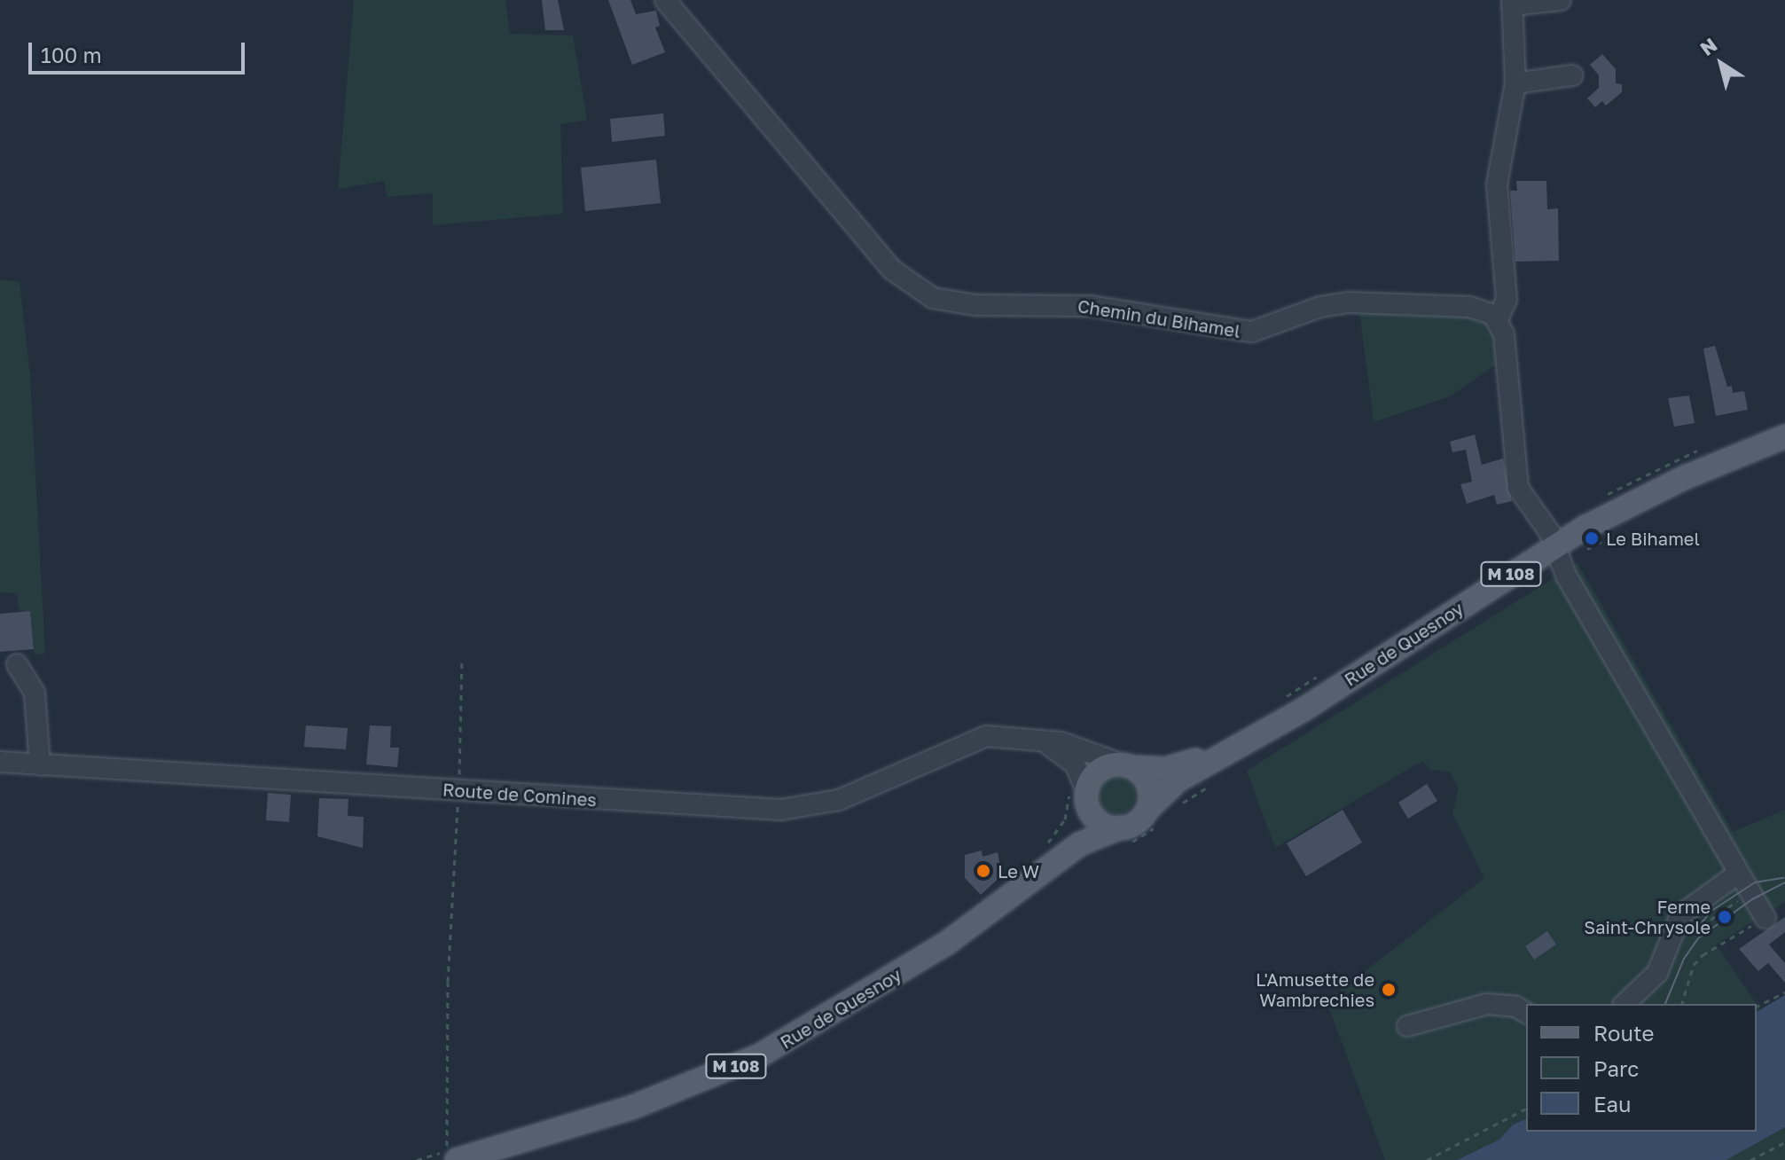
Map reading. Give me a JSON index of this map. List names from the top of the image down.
{
  "streets": {
    "main road": ["M 108", "Rue de Quesnoy"],
    "street": ["Chemin du Bihamel", "Route de Comines"]
  },
  "crossings": [
    ["Rue de Quesnoy", "Route de Comines"]
  ],
  "places": [
    "Le Bihamel",
    "Le W",
    "Ferme Saint-Chrysole",
    "L'Amusette de Wambrechies"
  ],
  "legend": ["Route", "Parc", "Eau"],
  "scale_bar": "100 m",
  "north": "top left"
}
